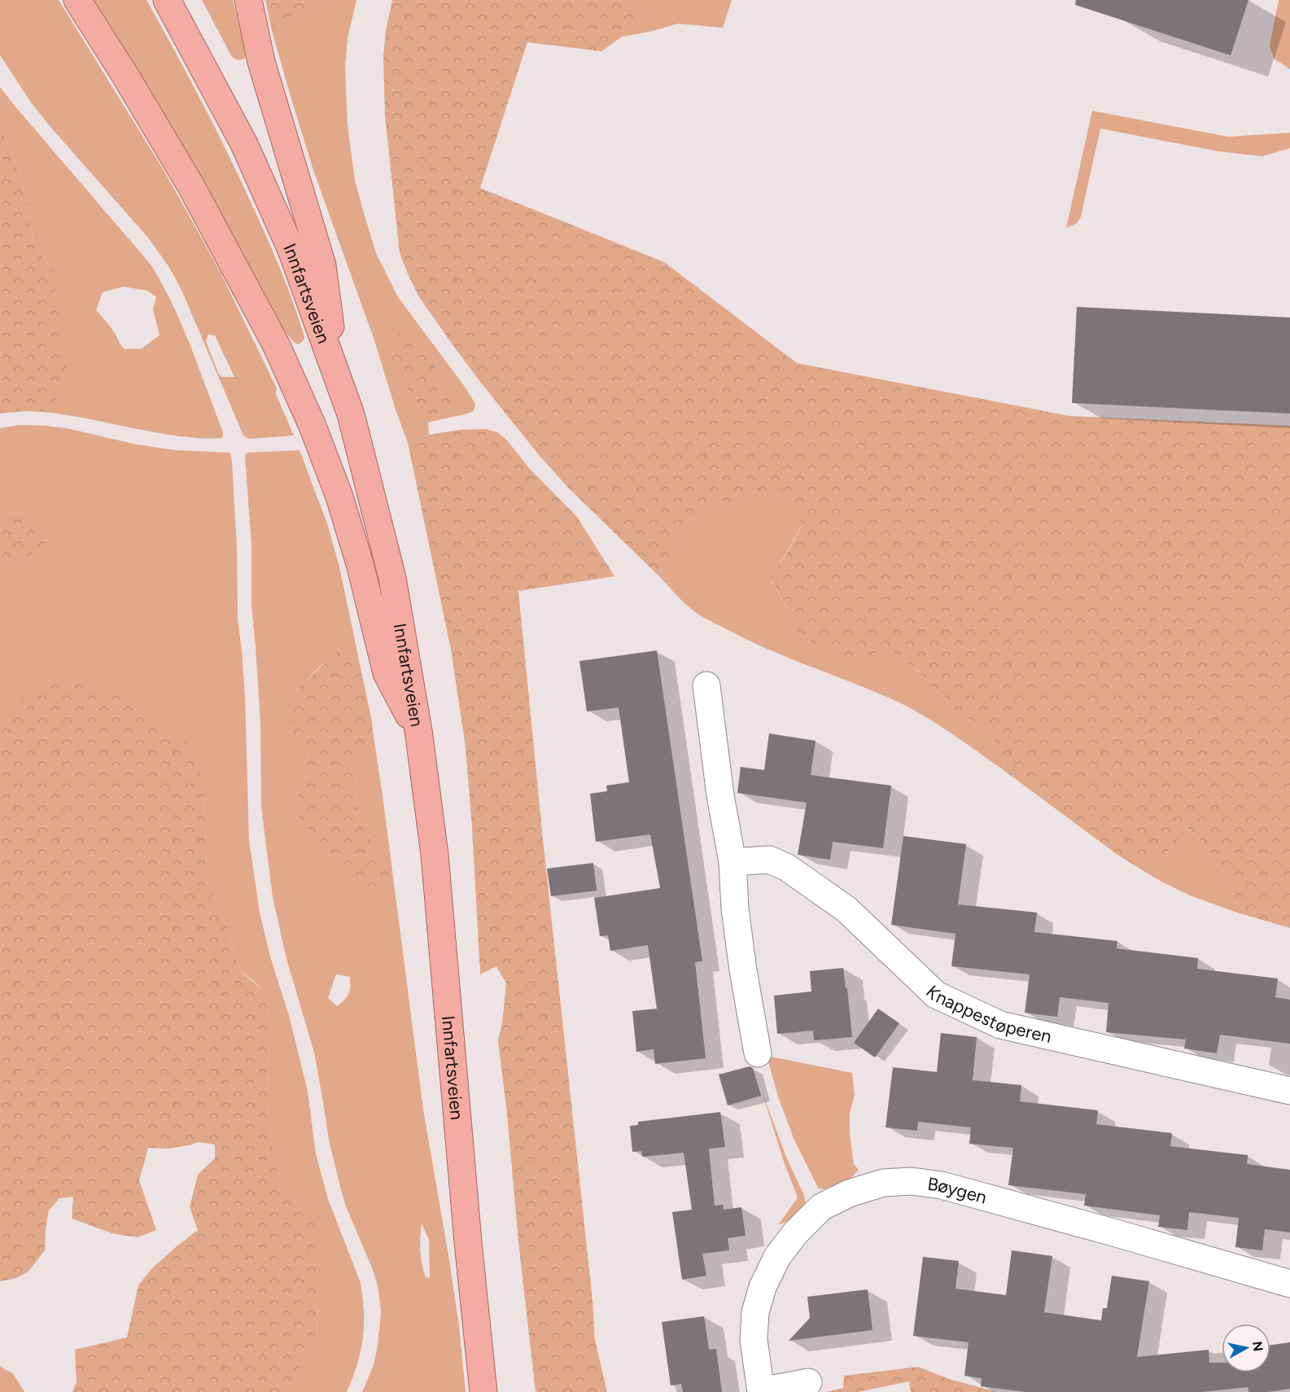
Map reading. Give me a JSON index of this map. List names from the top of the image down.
{
  "streets": {
    "highway": ["Innfartsveien"],
    "street": ["Knappestøperen", "Bøygen"]
  },
  "north": "right"
}
